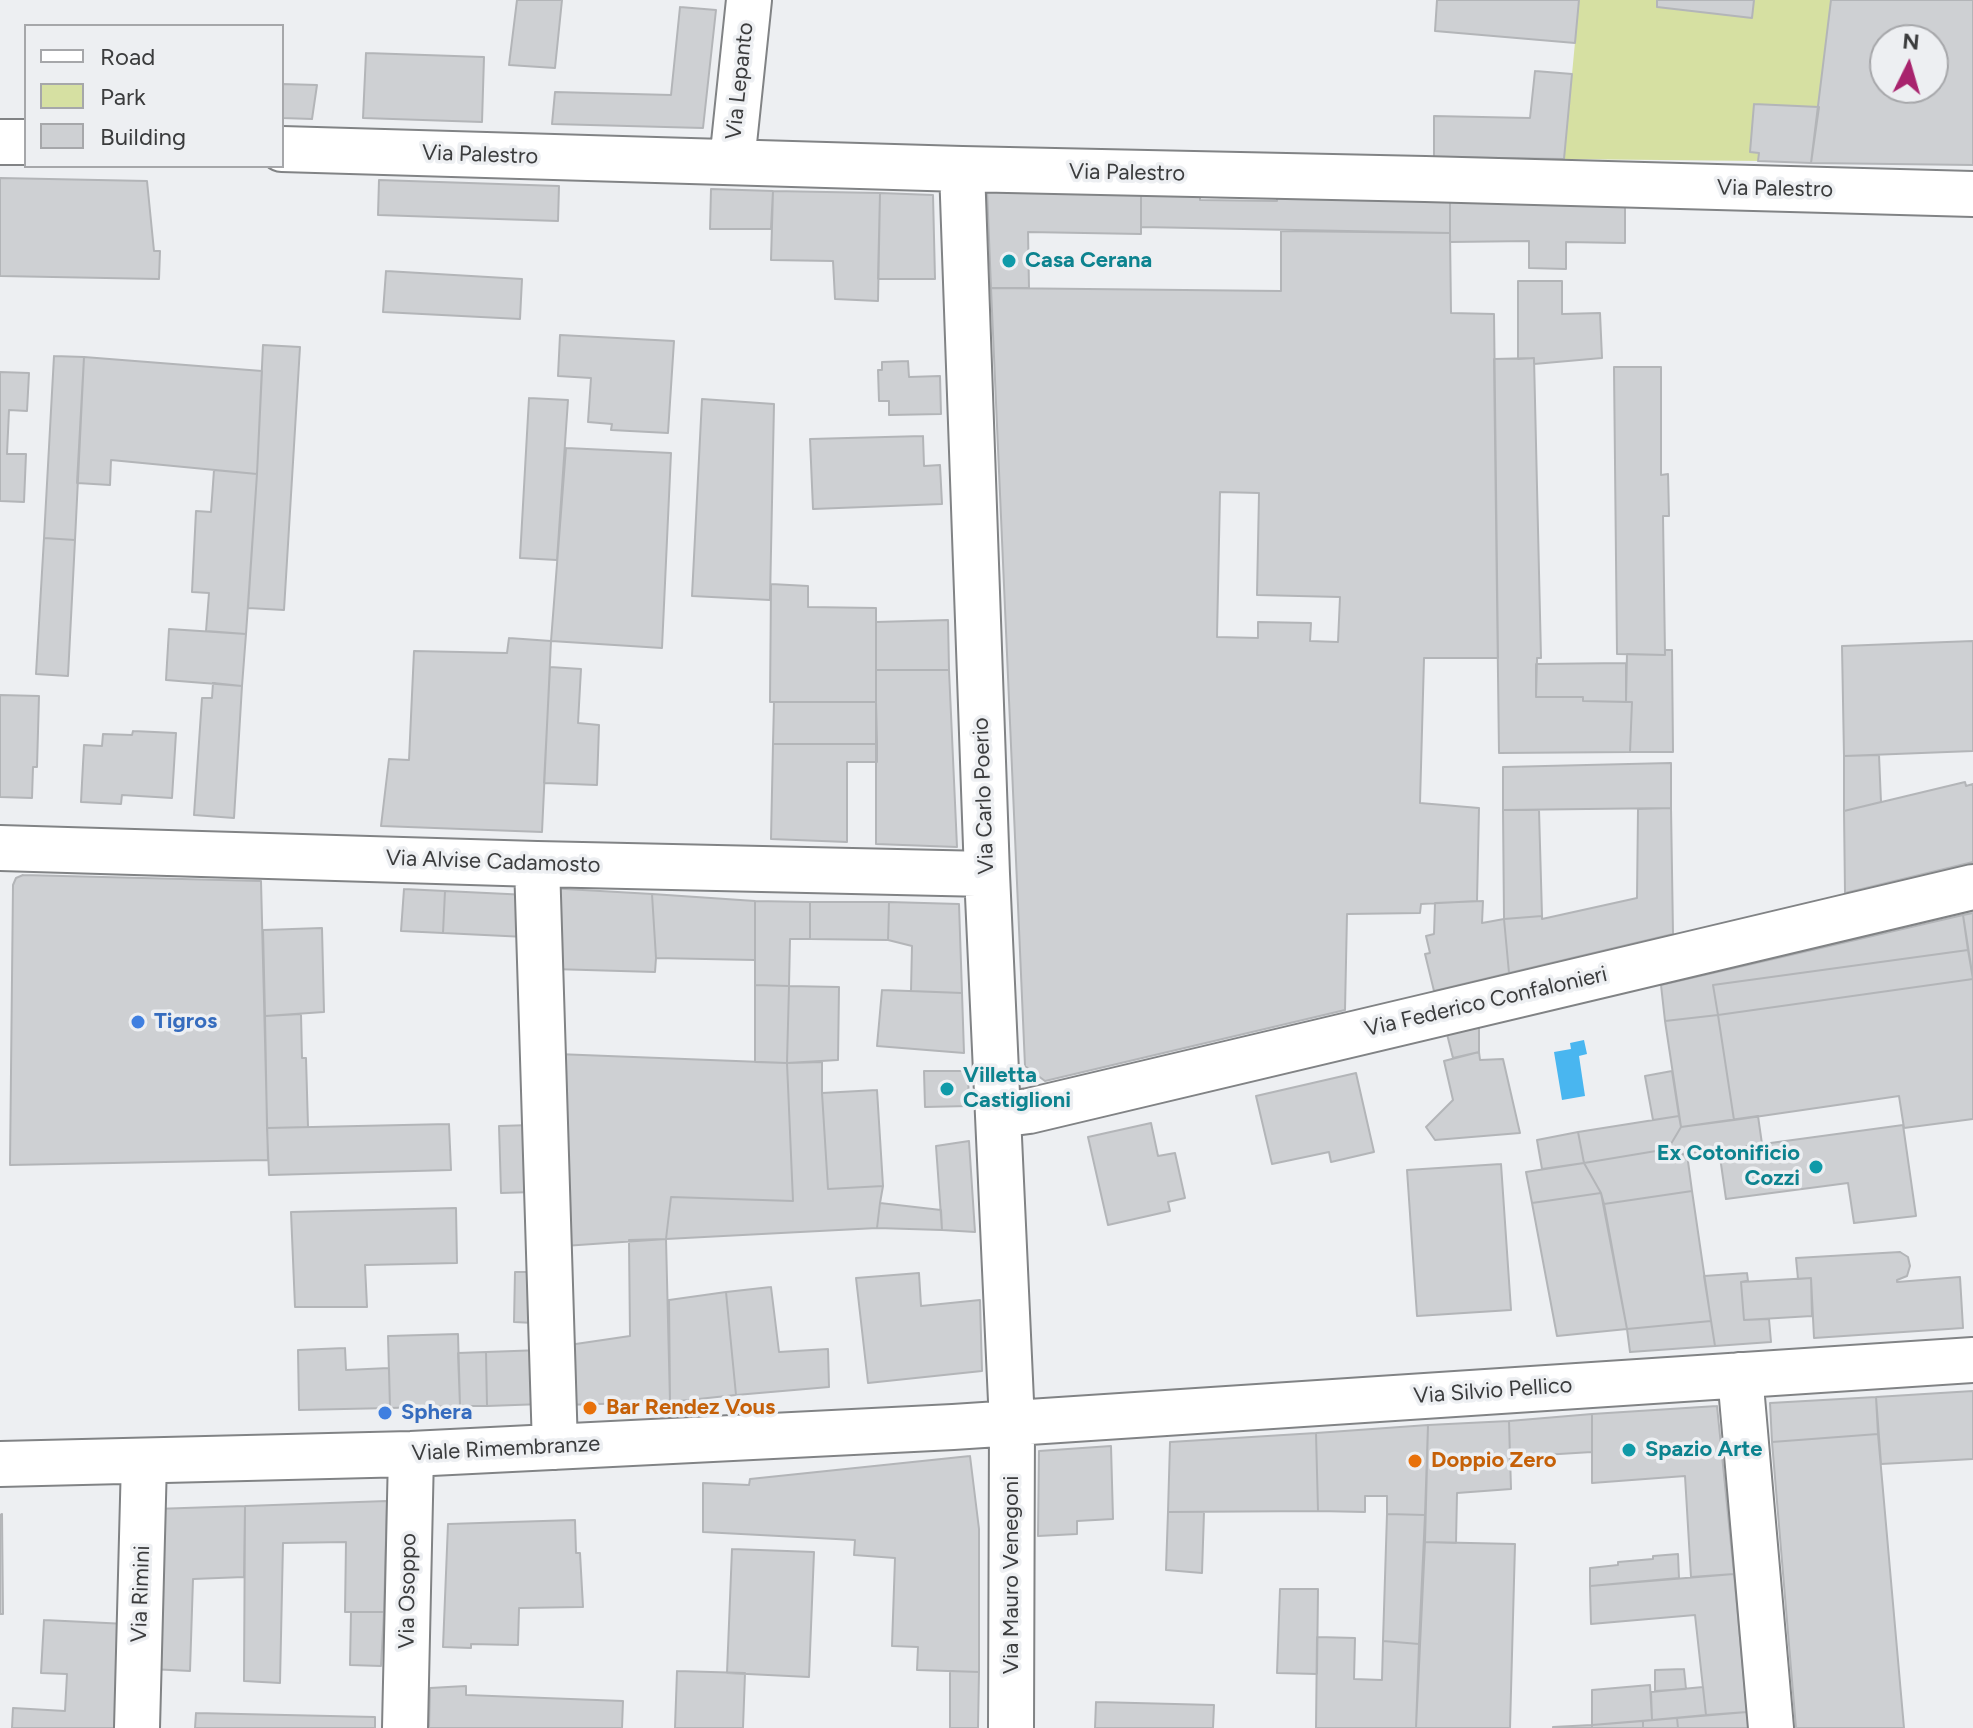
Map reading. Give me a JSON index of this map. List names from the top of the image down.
{
  "streets": {
    "street": [
      "Via Lepanto",
      "Via Palestro",
      "Via Carlo Poerio",
      "Via Alvise Cadamosto",
      "Via Federico Confalonieri",
      "Via Silvio Pellico",
      "Viale Rimembranze",
      "Via Mauro Venegoni",
      "Via Osoppo",
      "Via Rimini"
    ]
  },
  "crossings": [
    ["Via Lepanto", "Via Palestro"],
    ["Via Palestro", "Via Carlo Poerio"],
    ["Via Carlo Poerio", "Via Alvise Cadamosto"],
    ["Via Carlo Poerio", "Via Federico Confalonieri"],
    ["Via Carlo Poerio", "Via Silvio Pellico"],
    ["Via Carlo Poerio", "Viale Rimembranze"],
    ["Via Carlo Poerio", "Via Mauro Venegoni"],
    ["Via Silvio Pellico", "Viale Rimembranze"],
    ["Via Silvio Pellico", "Via Mauro Venegoni"],
    ["Viale Rimembranze", "Via Mauro Venegoni"],
    ["Viale Rimembranze", "Via Osoppo"],
    ["Viale Rimembranze", "Via Rimini"]
  ],
  "places": [
    "Casa Cerana",
    "Tigros",
    "Villetta Castiglioni",
    "Ex Cotonificio Cozzi",
    "Bar Rendez Vous",
    "Sphera",
    "Spazio Arte",
    "Doppio Zero"
  ],
  "legend": ["Road", "Park", "Building"],
  "north": "top"
}
